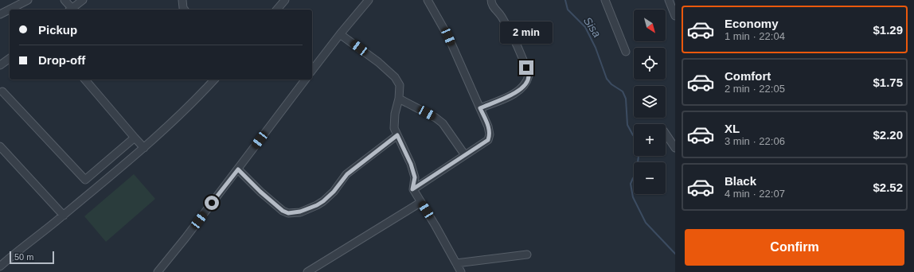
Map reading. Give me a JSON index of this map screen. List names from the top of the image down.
{
  "water": ["Sisa"],
  "scale_bar": "50 m",
  "north": "bottom right",
  "page": {
    "list": [
      {
        "name": "Economy",
        "note": "1 min · 22:04",
        "value": "$1.29"
      },
      {
        "name": "Comfort",
        "note": "2 min · 22:05",
        "value": "$1.75"
      },
      {
        "name": "XL",
        "note": "3 min · 22:06",
        "value": "$2.20"
      },
      {
        "name": "Black",
        "note": "4 min · 22:07",
        "value": "$2.52"
      }
    ],
    "map_buttons": ["+", "−"],
    "banner": ["Pickup", "Drop-off"],
    "bubble": "2 min",
    "buttons": "Confirm",
    "scale": "50 m"
  }
}
